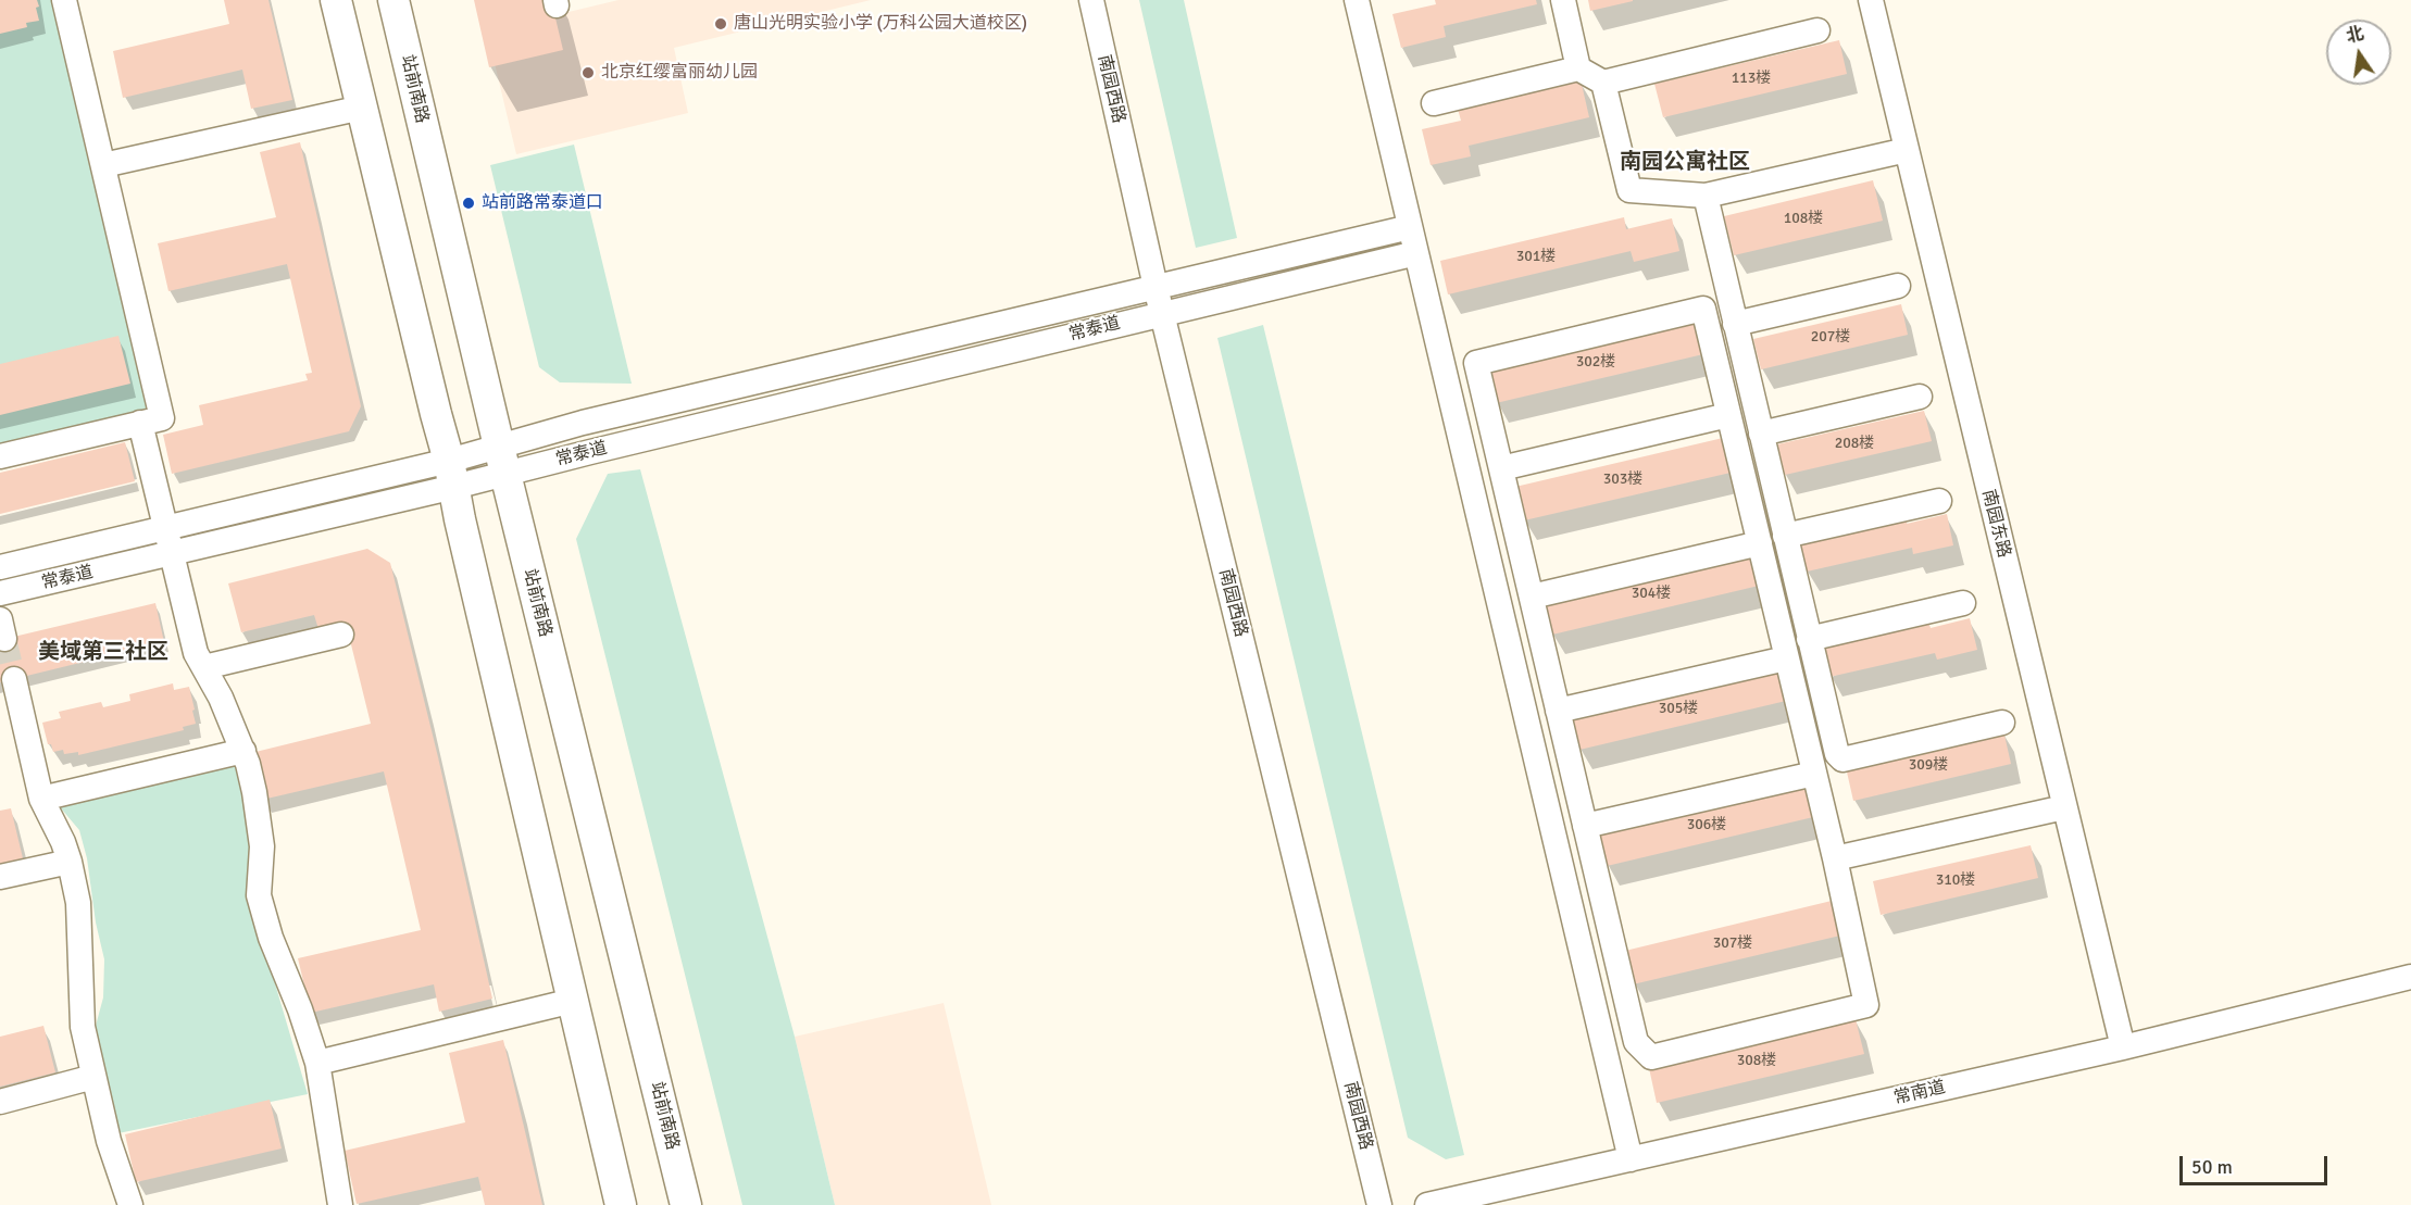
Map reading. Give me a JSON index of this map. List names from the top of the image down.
{
  "streets": {
    "main road": ["站前南路"],
    "street": [
      "南园西路",
      "常泰道",
      "南园东路",
      "常南道"
    ]
  },
  "crossings": [
    ["站前南路", "常泰道"],
    ["南园西路", "常泰道"],
    ["南园东路", "常南道"]
  ],
  "districts": ["南园公寓社区", "美域第三社区"],
  "places": ["唐山光明实验小学 (万科公园大道校区)", "北京红缨富丽幼儿园", "站前路常泰道口"],
  "house_numbers": [
    "113楼",
    "108楼",
    "301楼",
    "207楼",
    "302楼",
    "208楼",
    "303楼",
    "304楼",
    "305楼",
    "309楼",
    "306楼",
    "310楼",
    "307楼",
    "308楼"
  ],
  "scale_bar": "50 m",
  "north": "top"
}
